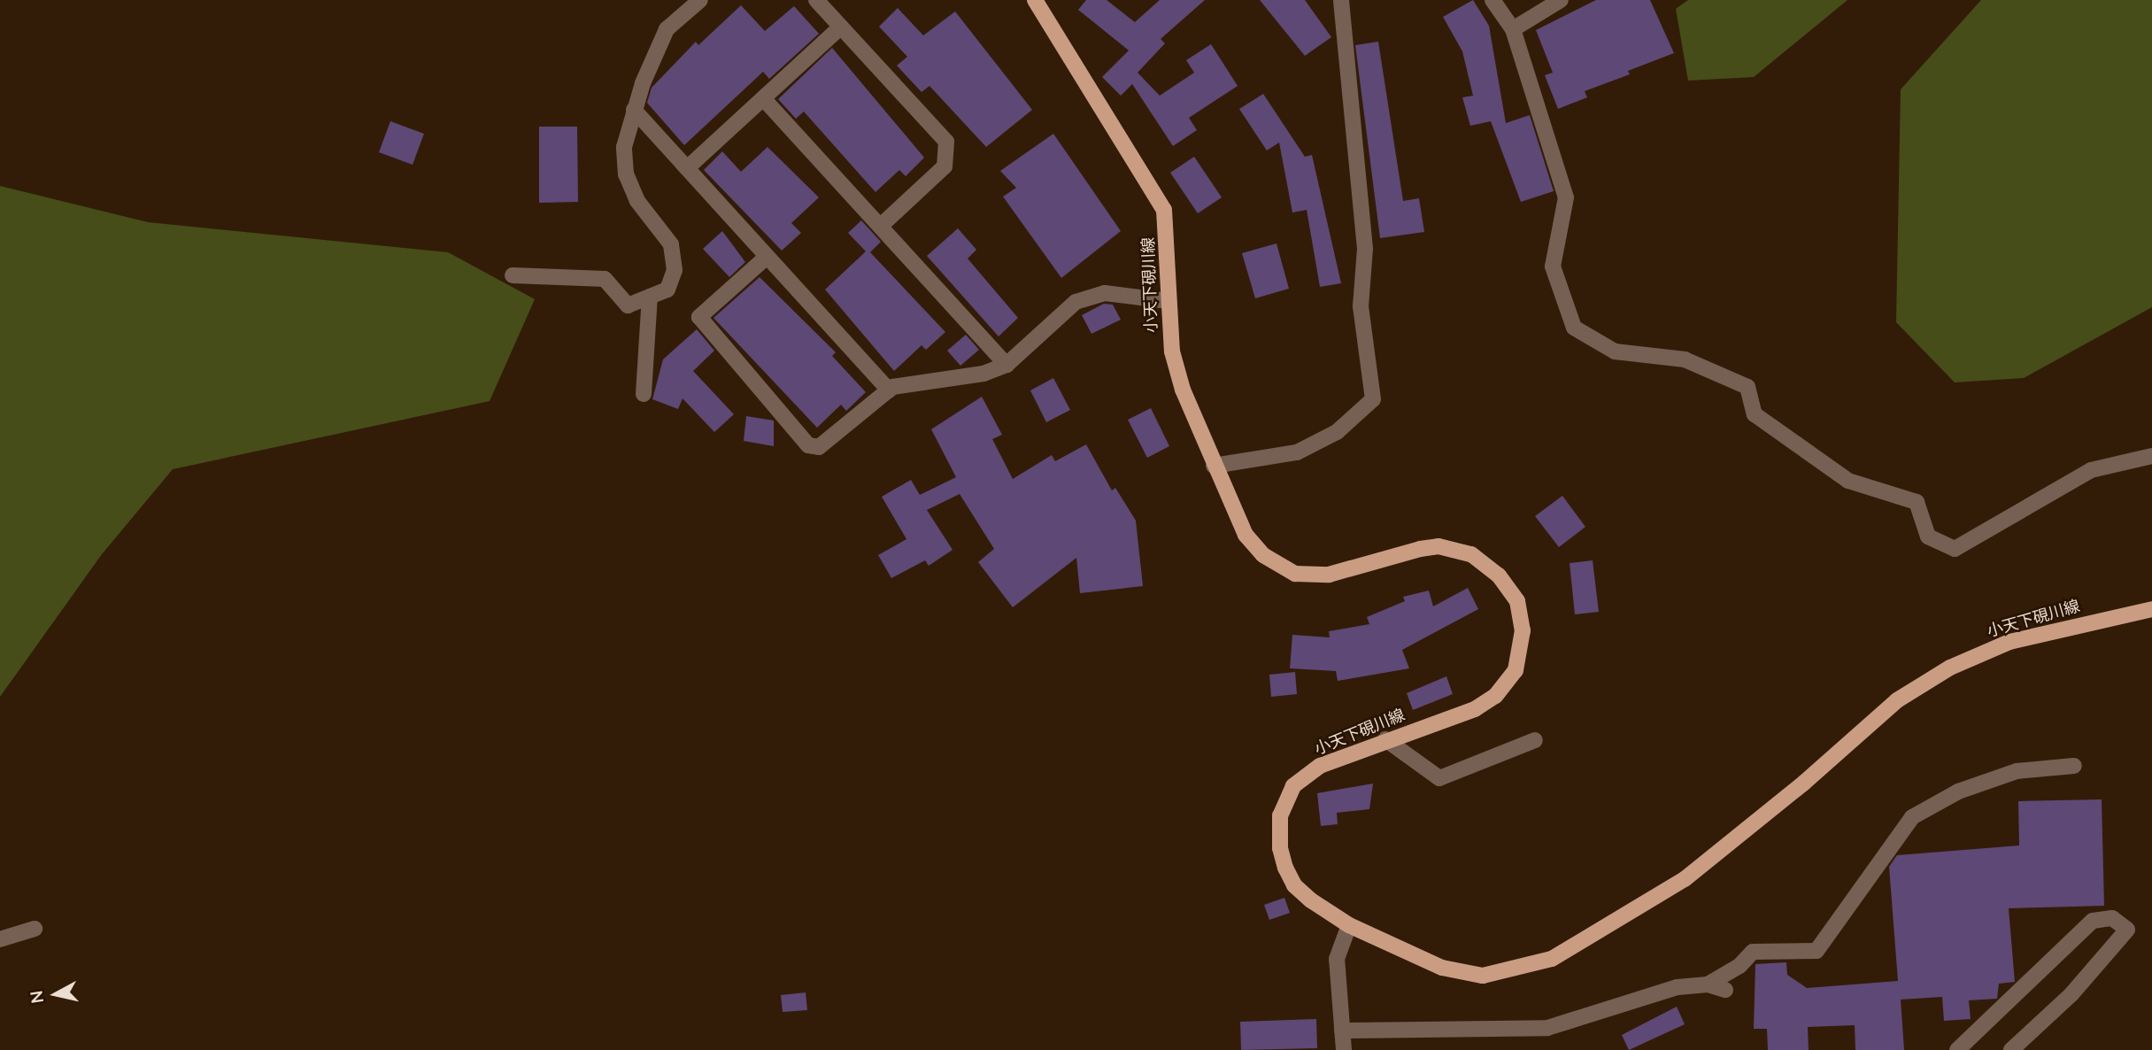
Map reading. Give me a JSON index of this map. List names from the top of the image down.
{
  "streets": {
    "main road": ["小天下硯川線"]
  },
  "north": "left"
}
